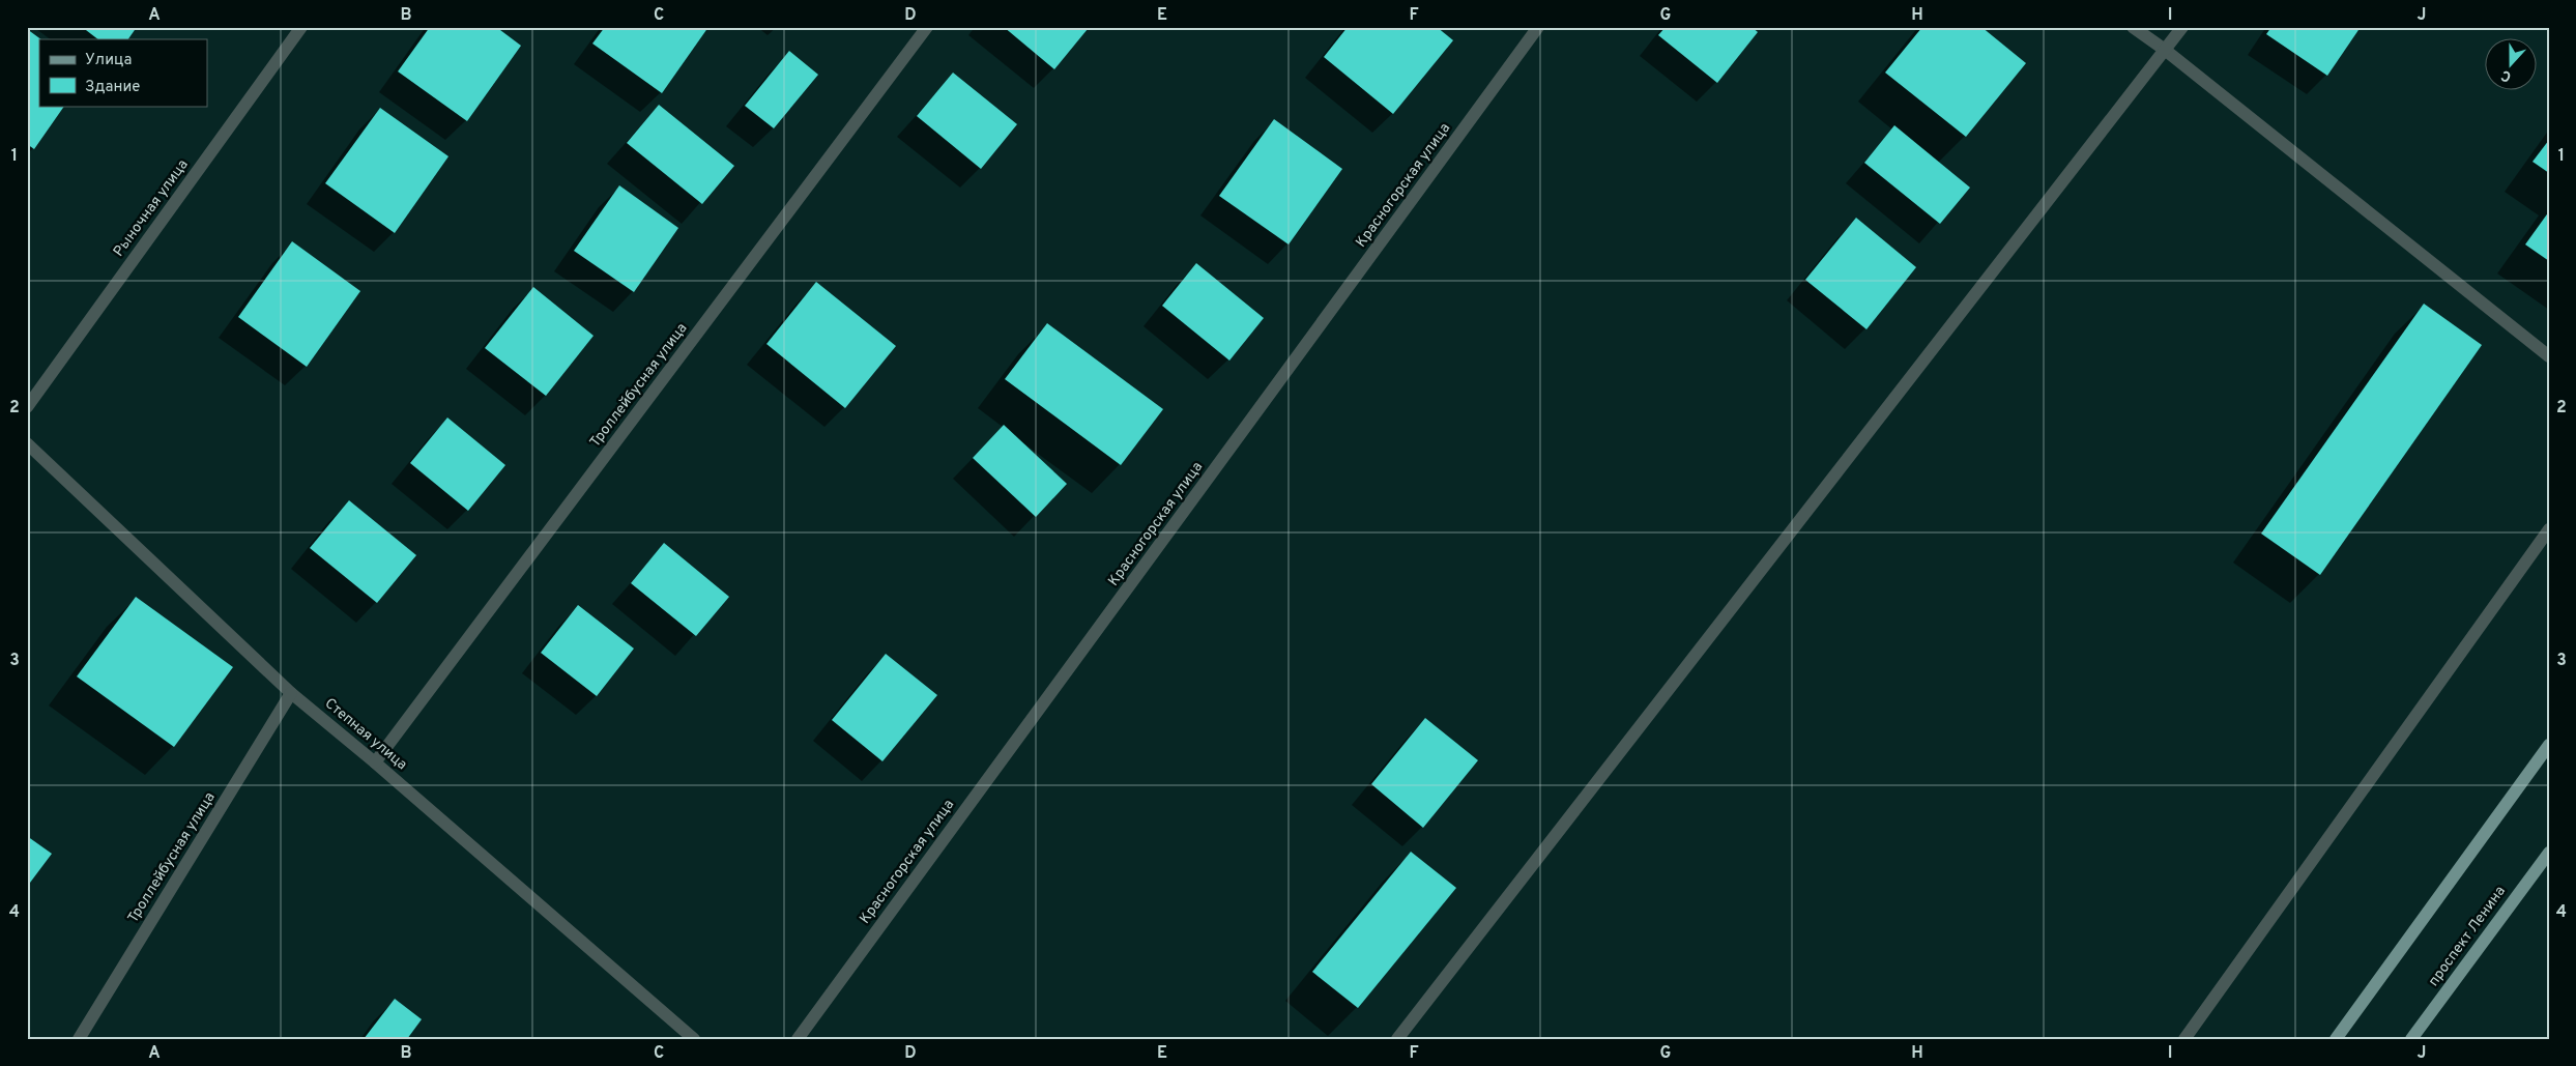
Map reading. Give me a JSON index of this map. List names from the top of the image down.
{
  "streets": {
    "main road": ["проспект Ленина"],
    "street": [
      "Красногорская улица",
      "Рыночная улица",
      "Троллейбусная улица",
      "Степная улица"
    ]
  },
  "crossings": [
    ["Троллейбусная улица", "Степная улица"]
  ],
  "legend": ["Улица", "Здание"],
  "north": "bottom",
  "grid": {
    "columns": [
      "A",
      "B",
      "C",
      "D",
      "E",
      "F",
      "G",
      "H",
      "I",
      "J"
    ],
    "rows": [
      "1",
      "2",
      "3",
      "4"
    ]
  }
}
